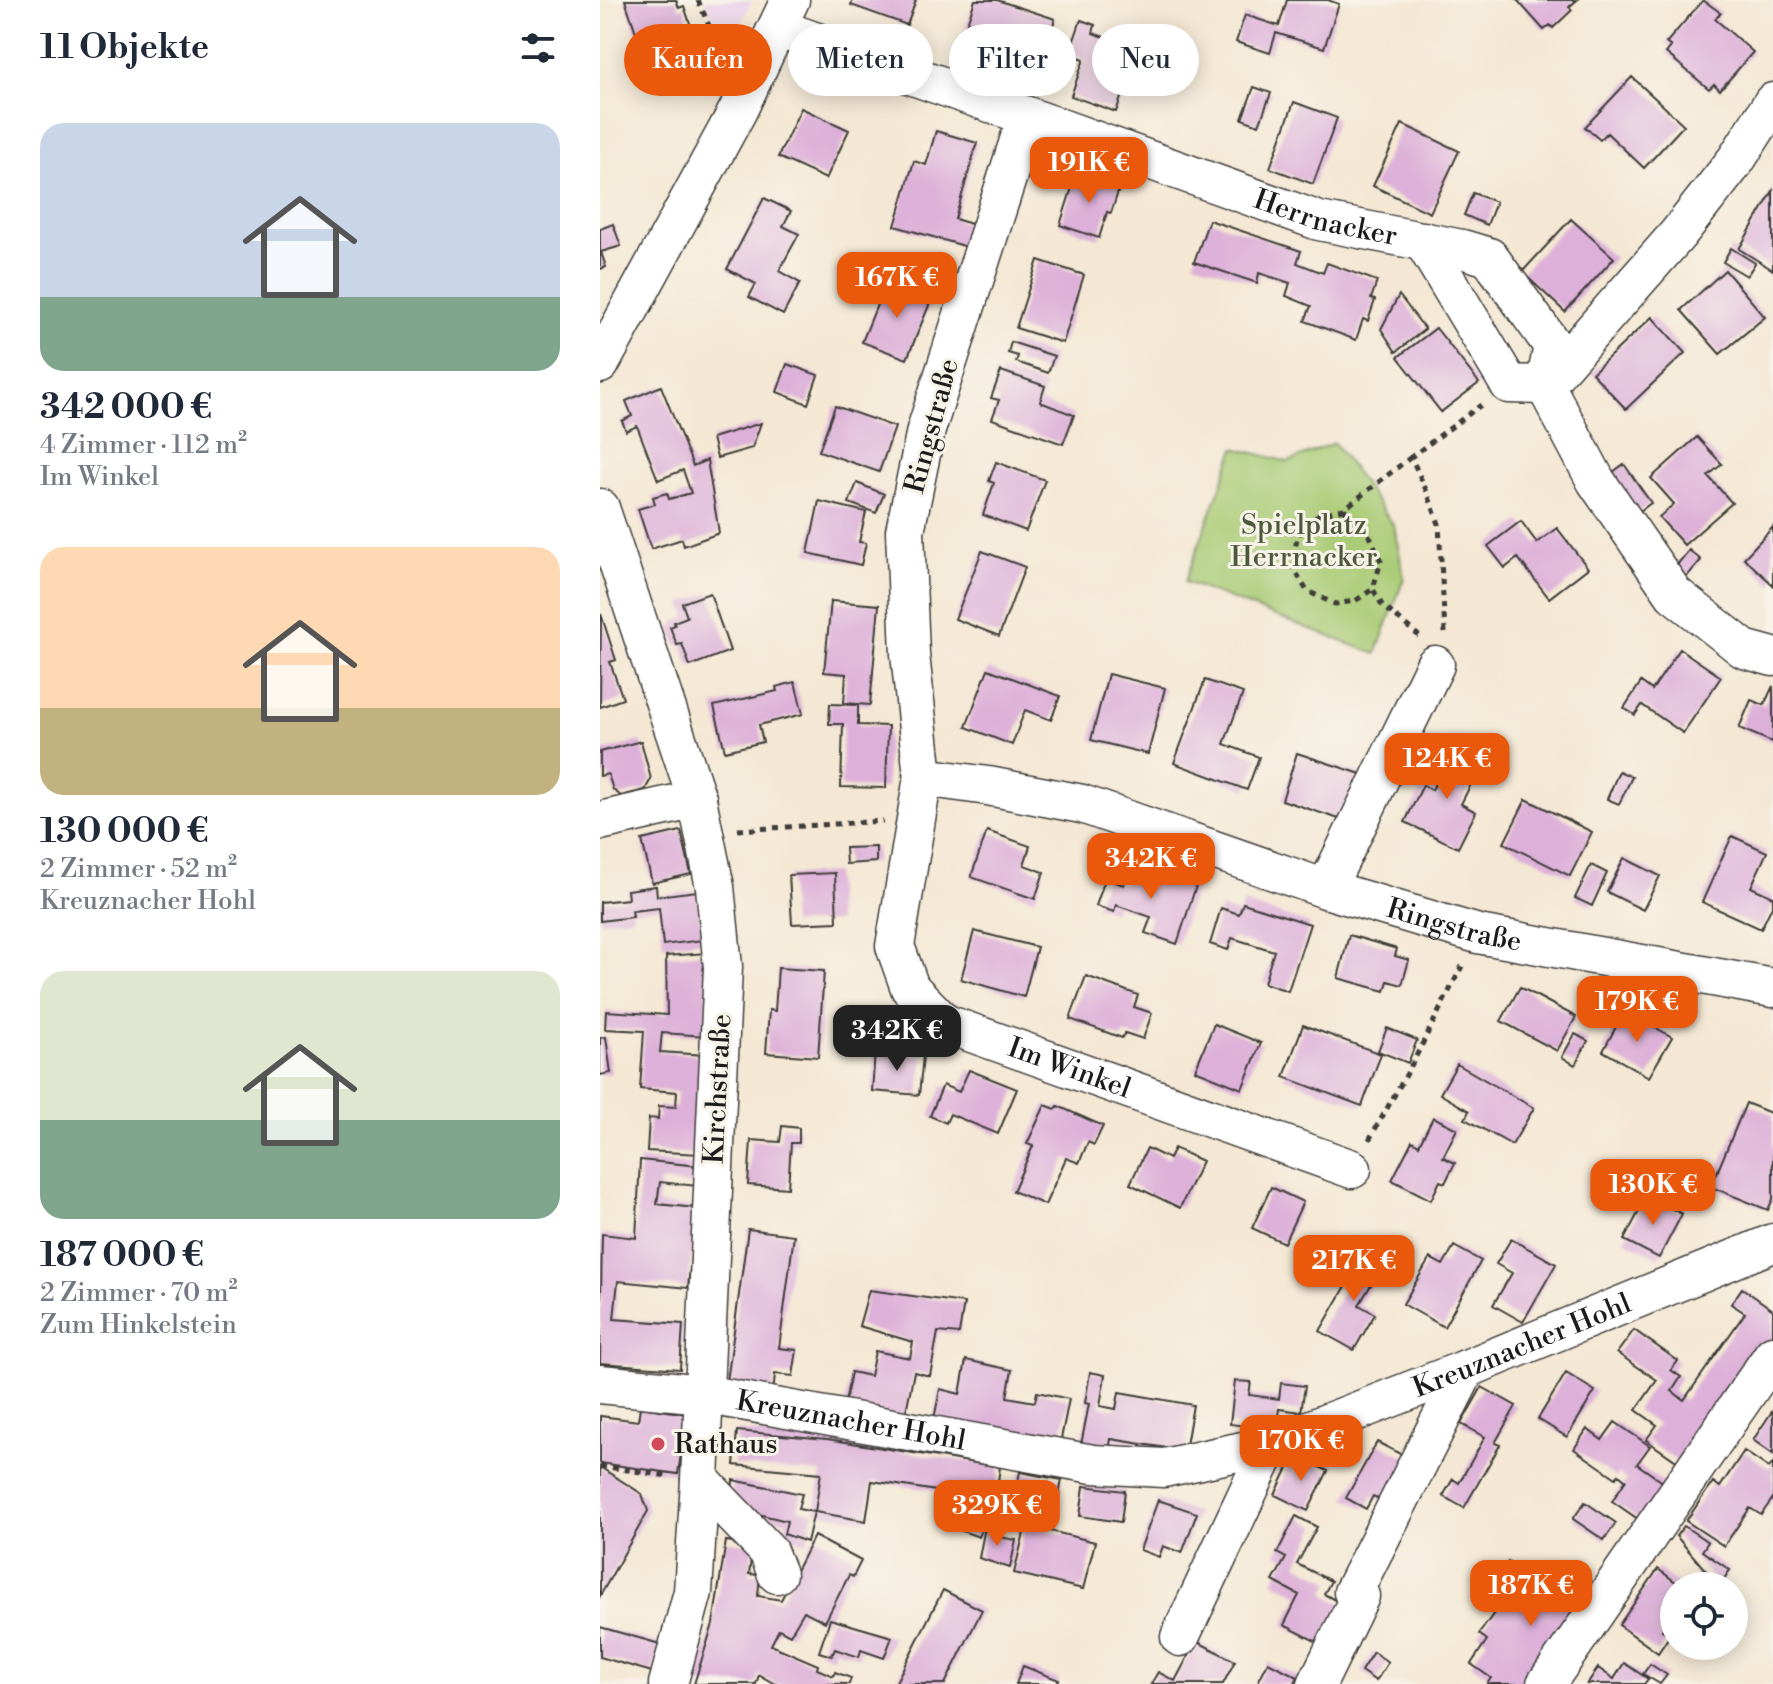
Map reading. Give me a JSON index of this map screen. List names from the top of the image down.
{
  "streets": {
    "street": [
      "Herrnacker",
      "Ringstraße",
      "Im Winkel",
      "Kirchstraße",
      "Kreuznacher Hohl"
    ]
  },
  "crossings": [
    ["Herrnacker", "Ringstraße"],
    ["Ringstraße", "Im Winkel"],
    ["Kirchstraße", "Kreuznacher Hohl"]
  ],
  "parks": ["Spielplatz Herrnacker"],
  "places": ["Rathaus"],
  "page": {
    "heading": "11 Objekte",
    "chip": [
      "Kaufen",
      "Mieten",
      "Filter",
      "Neu"
    ],
    "list": [
      {
        "name": "342 000 €",
        "note": "4 Zimmer · 112 m² · Im Winkel"
      },
      {
        "name": "130 000 €",
        "note": "2 Zimmer · 52 m² · Kreuznacher Hohl"
      },
      {
        "name": "187 000 €",
        "note": "2 Zimmer · 70 m² · Zum Hinkelstein"
      }
    ],
    "price": [
      "191K €",
      "167K €",
      "124K €",
      "342K €",
      "179K €",
      "342K €",
      "130K €",
      "217K €",
      "170K €",
      "329K €",
      "187K €"
    ]
  }
}
